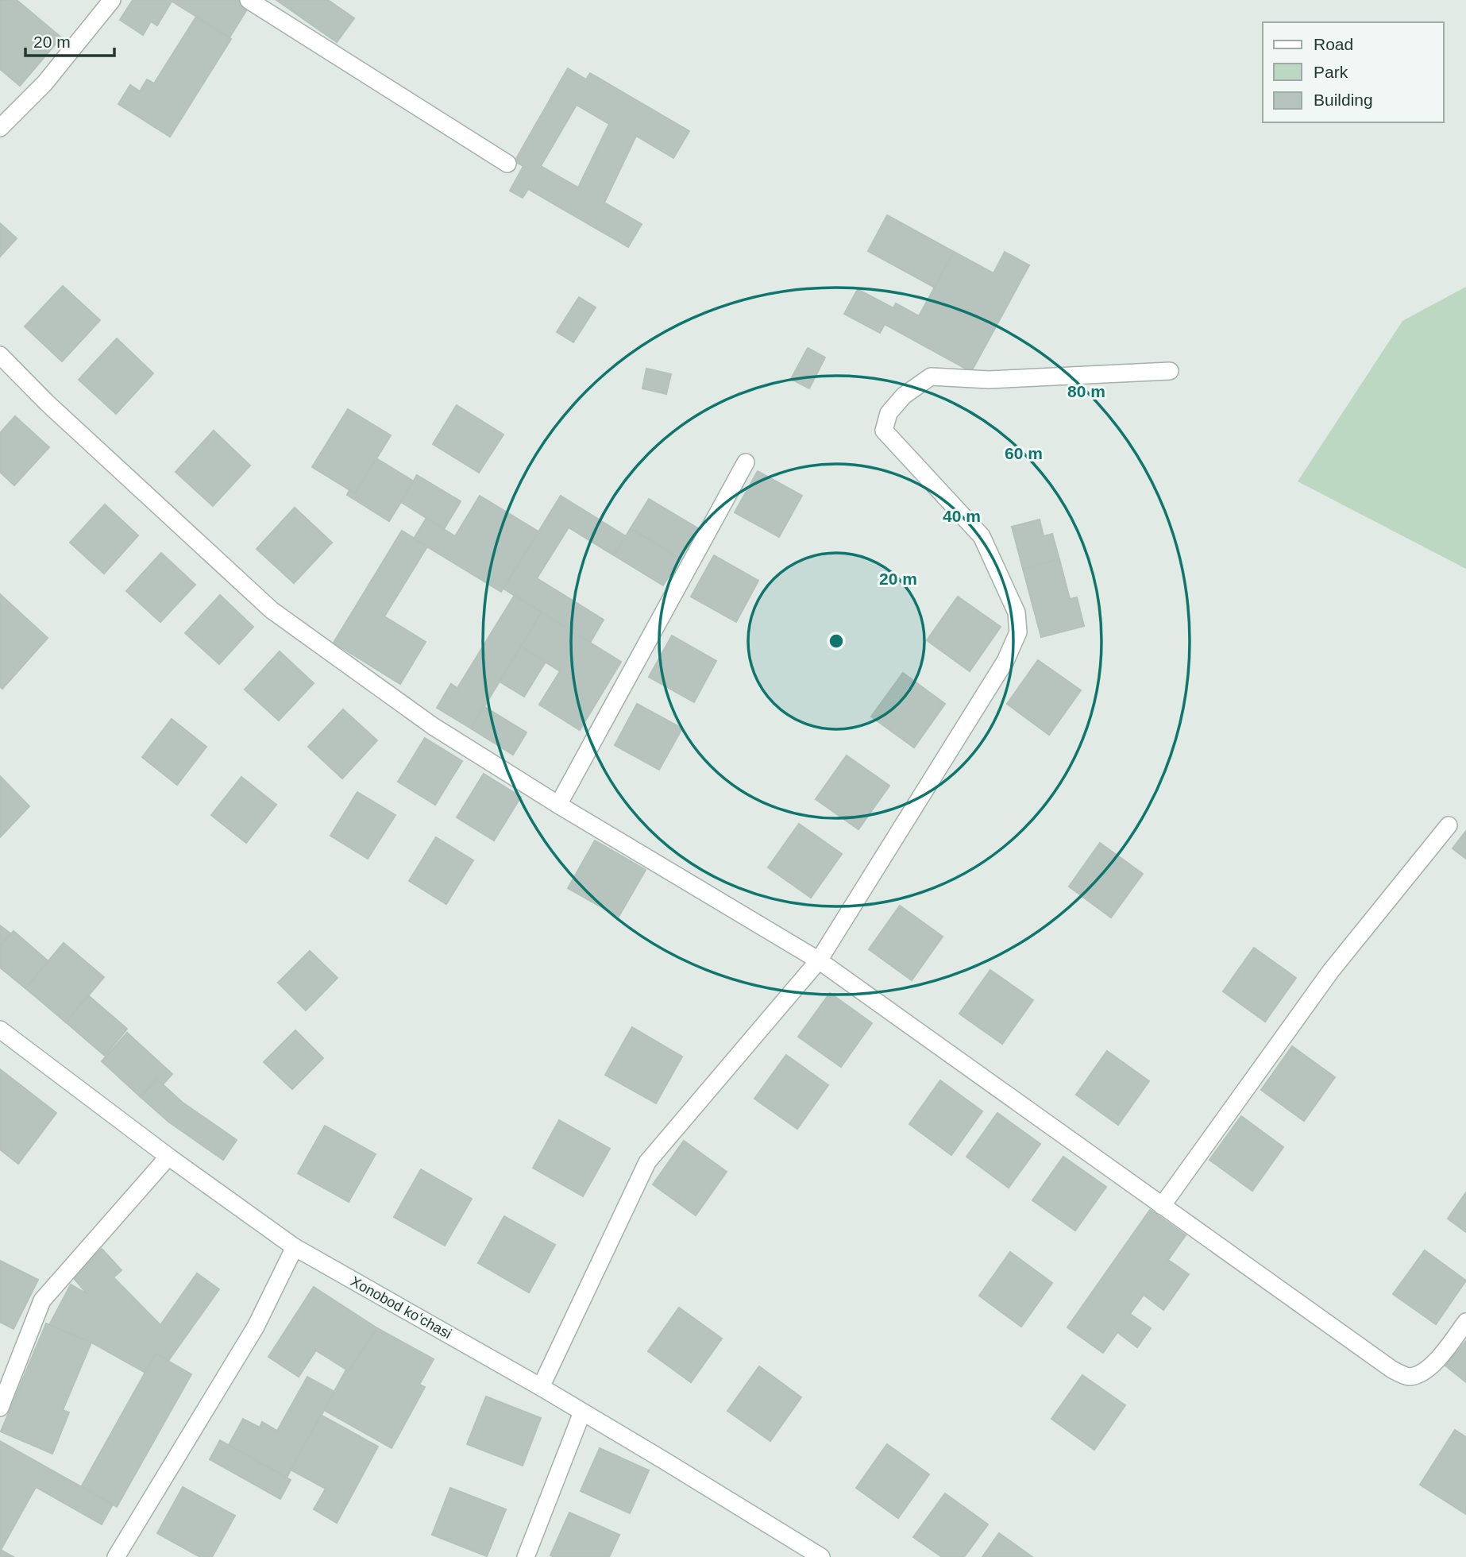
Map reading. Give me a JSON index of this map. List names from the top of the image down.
{
  "streets": {
    "street": ["Xonobod koʻchasi"]
  },
  "legend": ["Road", "Park", "Building"],
  "scale_bar": "20 m",
  "rings": [
    "80 m",
    "60 m",
    "40 m",
    "20 m"
  ]
}
